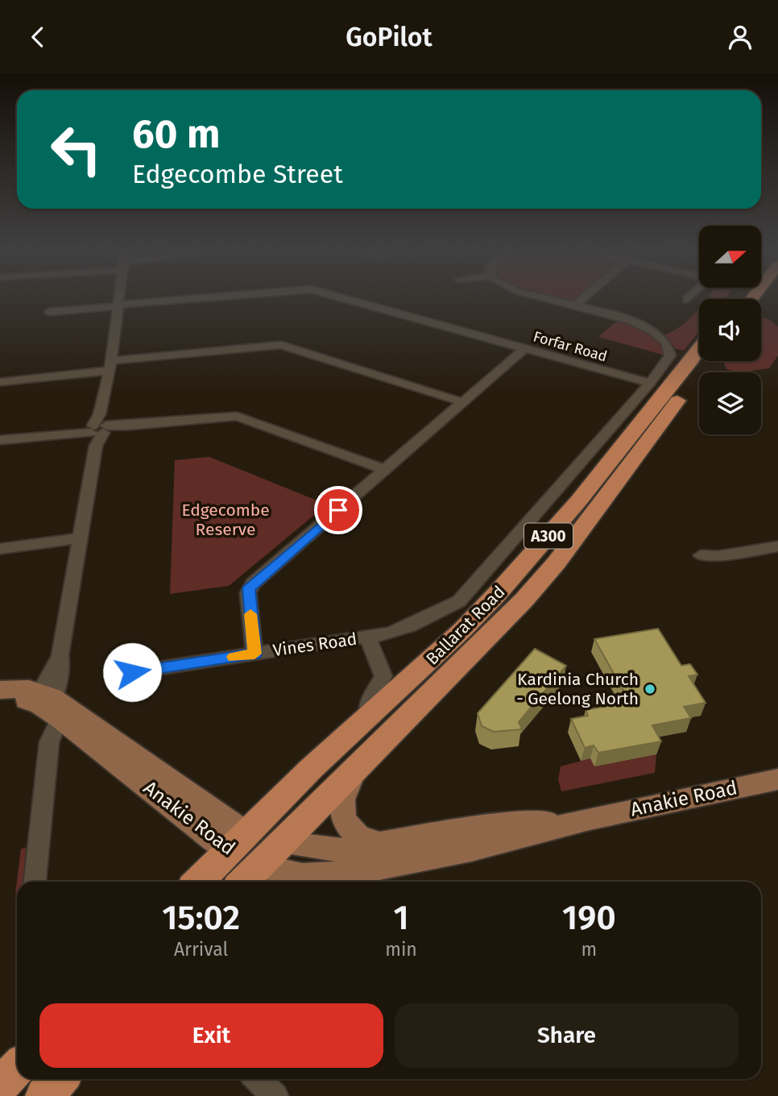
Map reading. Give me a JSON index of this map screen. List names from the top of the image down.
{
  "streets": {
    "highway": ["A300", "Ballarat Road", "Anakie Road"],
    "street": ["Forfar Road", "Vines Road"]
  },
  "crossings": [
    ["Forfar Road", "Ballarat Road"],
    ["Ballarat Road", "Vines Road"],
    ["Ballarat Road", "Anakie Road"]
  ],
  "parks": ["Edgecombe Reserve"],
  "places": ["Kardinia Church - Geelong North"],
  "north": "right",
  "page": {
    "header": "GoPilot",
    "turn": ["60 m", "Edgecombe Street"],
    "eta": [
      "15:02",
      "Arrival",
      "1",
      "min",
      "190",
      "m"
    ],
    "buttons": ["Exit", "Share"]
  }
}
